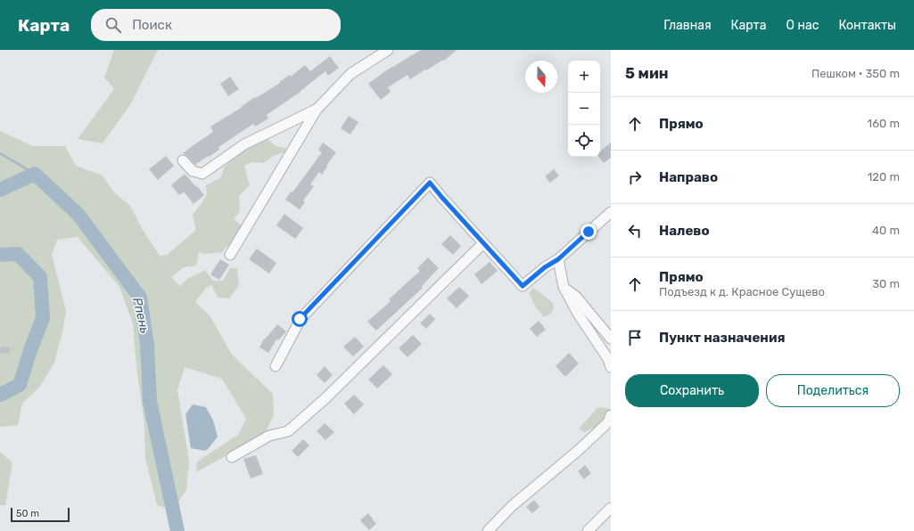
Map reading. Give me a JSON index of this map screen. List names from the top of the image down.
{
  "water": ["Рпень"],
  "scale_bar": "50 m",
  "north": "bottom",
  "page": {
    "header": "Карта",
    "search": "Поиск",
    "nav": [
      "Главная",
      "Карта",
      "О нас",
      "Контакты"
    ],
    "heading": ["5 мин", "Пешком · 350 m"],
    "map_buttons": ["+", "−"],
    "list": [
      ["Прямо", "160 m"],
      ["Направо", "120 m"],
      ["Налево", "40 m"],
      ["Прямо", "Подъезд к д. Красное Сущево", "30 m"],
      "Пункт назначения"
    ],
    "buttons": ["Сохранить", "Поделиться"],
    "scale": "50 m"
  }
}
